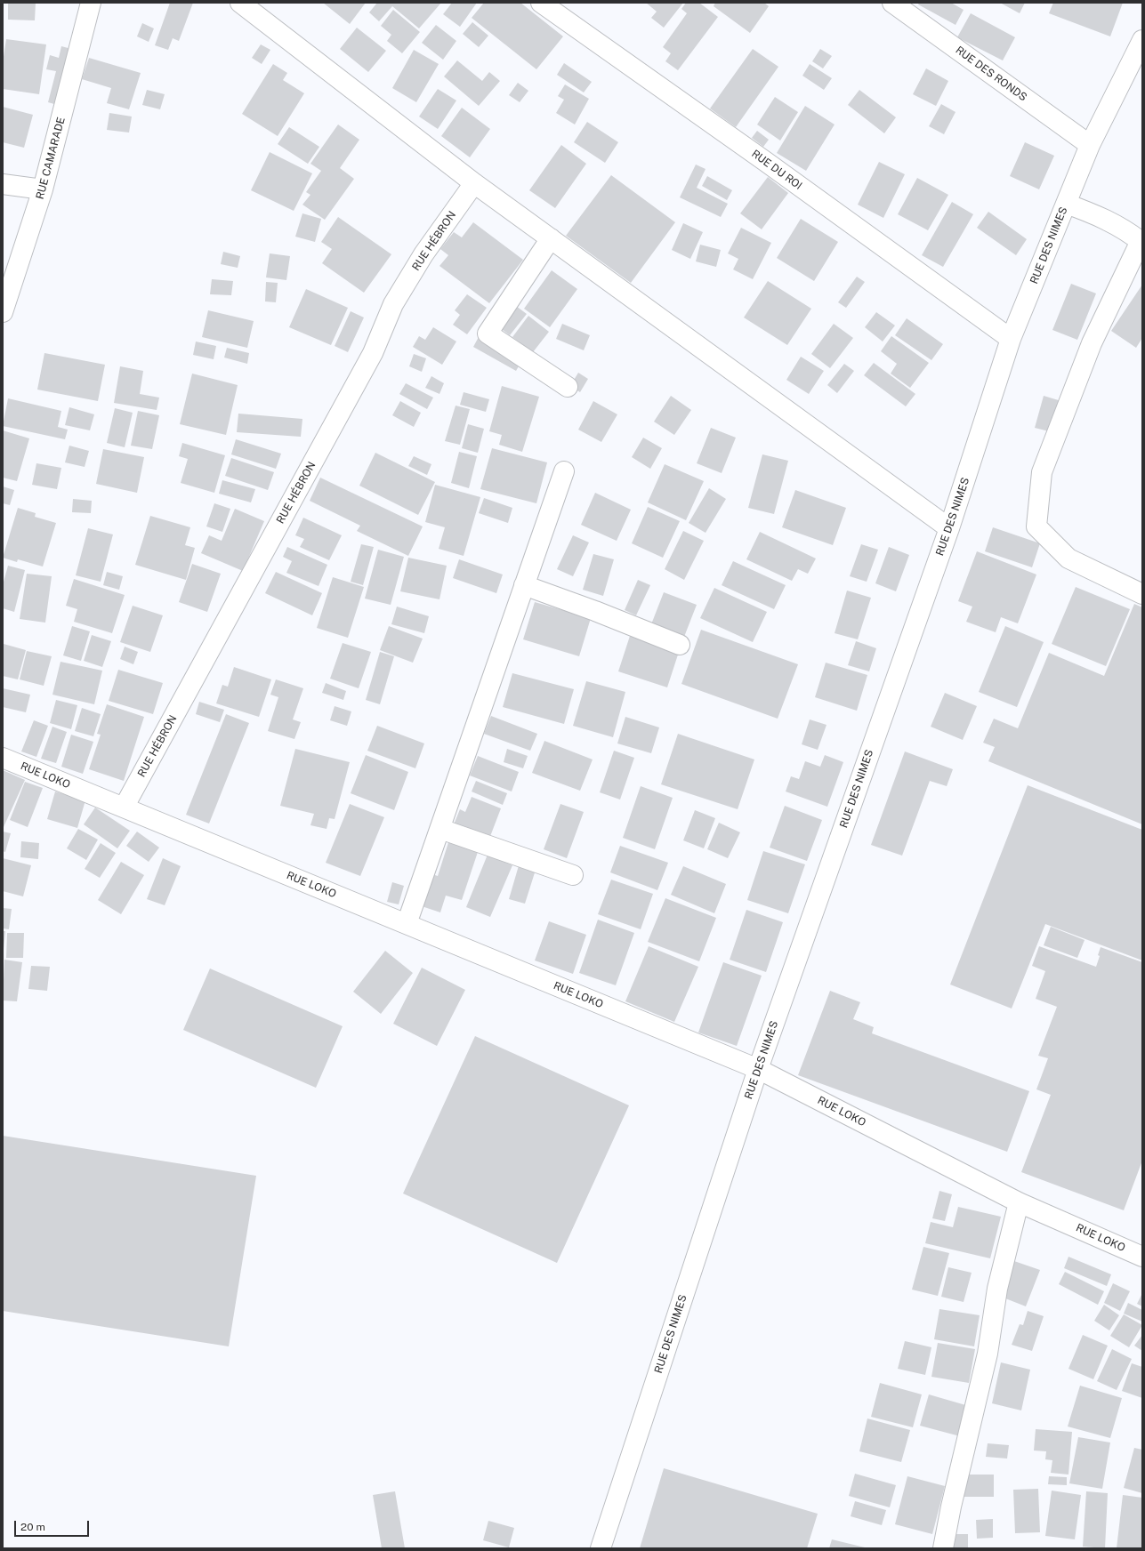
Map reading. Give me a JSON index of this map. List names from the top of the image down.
{
  "streets": {
    "street": [
      "RUE DES RONDS",
      "RUE CAMARADE",
      "RUE DU ROI",
      "RUE HÉBRON",
      "RUE DES NIMES",
      "RUE LOKO"
    ]
  },
  "crossings": [
    ["RUE DES RONDS", "RUE DES NIMES"],
    ["RUE DU ROI", "RUE DES NIMES"],
    ["RUE HÉBRON", "RUE LOKO"],
    ["RUE DES NIMES", "RUE LOKO"]
  ],
  "scale_bar": "20 m"
}
